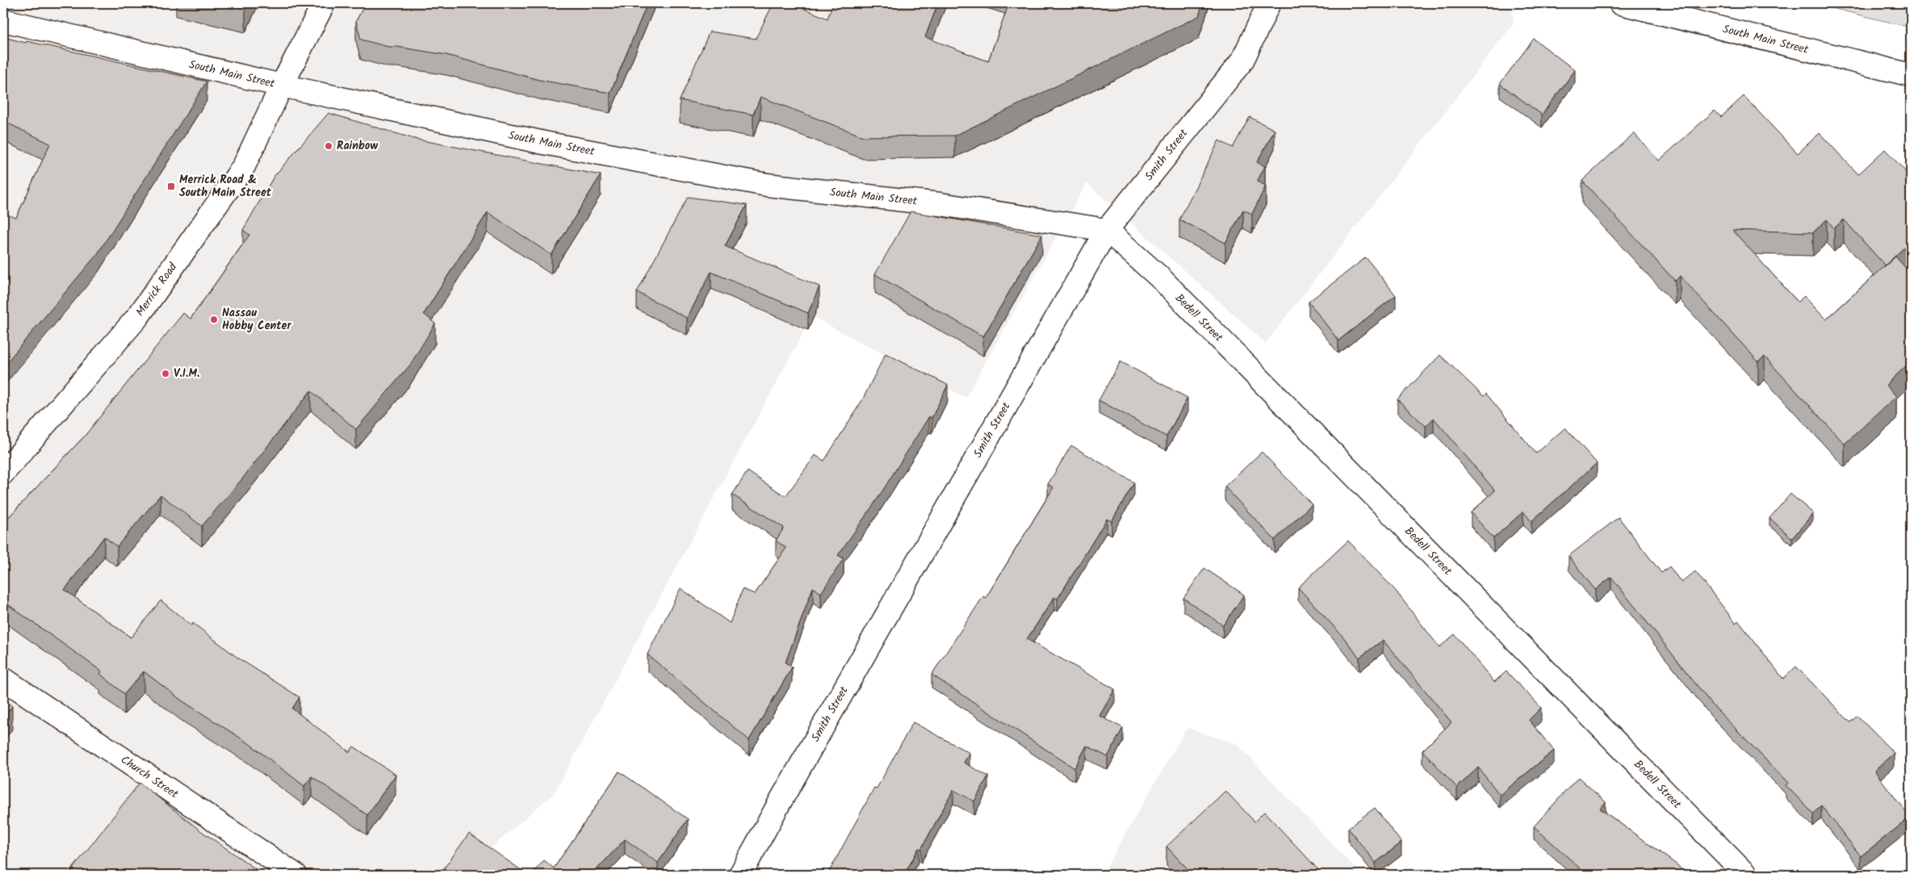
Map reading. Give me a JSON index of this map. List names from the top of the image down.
{
  "streets": {
    "main road": [
      "South Main Street",
      "Smith Street",
      "Merrick Road",
      "Bedell Street",
      "Church Street"
    ]
  },
  "crossings": [
    ["South Main Street", "Smith Street"],
    ["South Main Street", "Merrick Road"],
    ["South Main Street", "Bedell Street"],
    ["Smith Street", "Bedell Street"]
  ],
  "places": {
    "other": ["Rainbow", "Nassau Hobby Center", "V.I.M."],
    "transit": ["Merrick Road & South Main Street"]
  }
}
